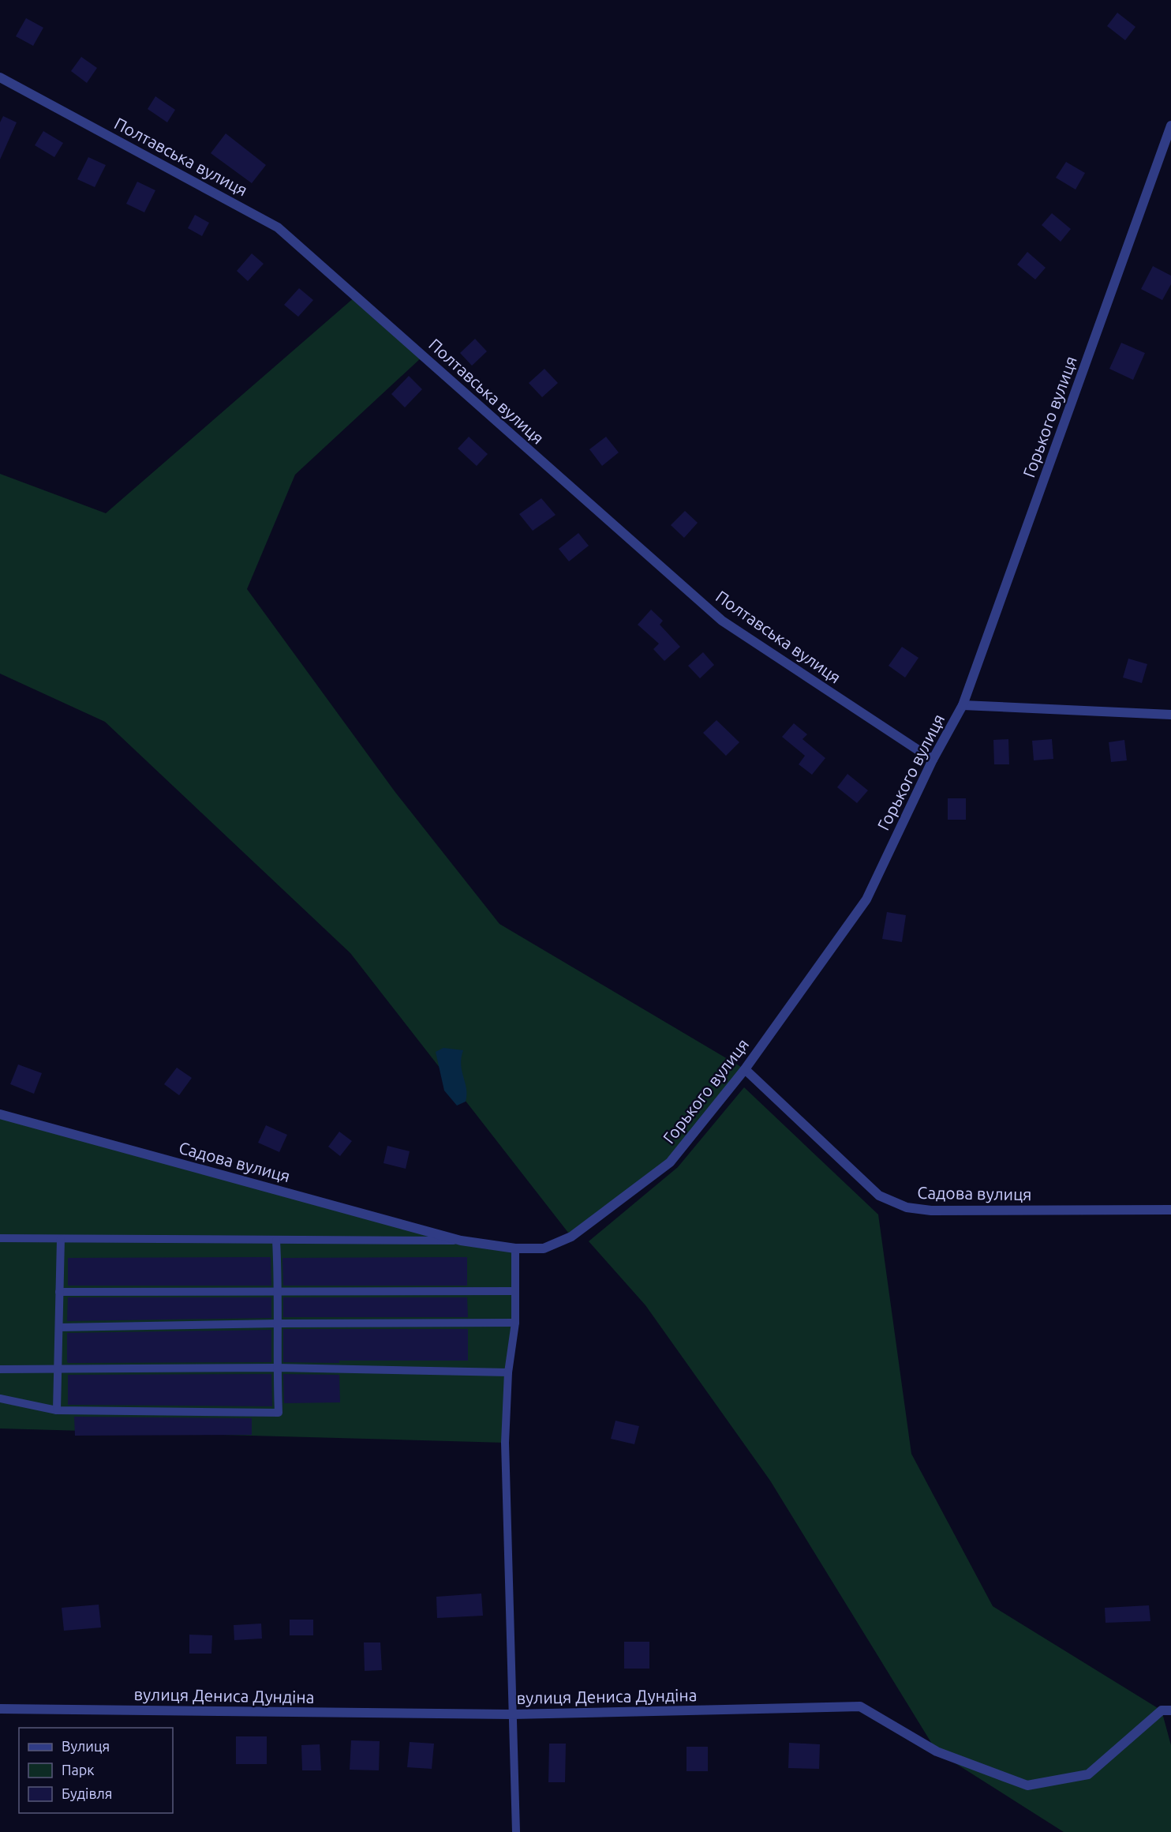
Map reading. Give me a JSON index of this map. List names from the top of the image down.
{
  "streets": {
    "street": [
      "Полтавська вулиця",
      "Горького вулиця",
      "Садова вулиця",
      "вулиця Дениса Дундіна"
    ]
  },
  "crossings": [
    ["Полтавська вулиця", "Горького вулиця"],
    ["Горького вулиця", "Садова вулиця"]
  ],
  "legend": ["Вулиця", "Парк", "Будівля"]
}
